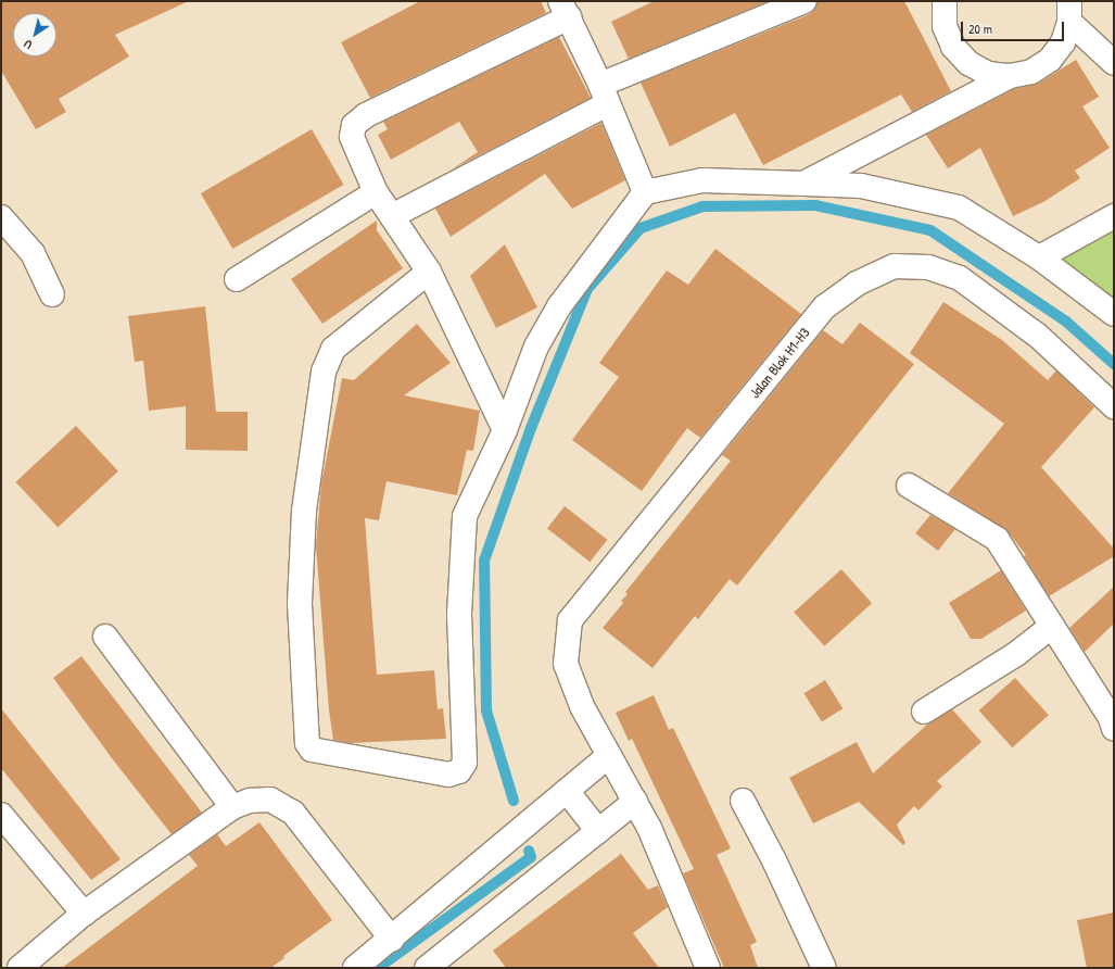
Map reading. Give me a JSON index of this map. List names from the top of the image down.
{
  "streets": {
    "street": ["Jalan Blok H1-H3"]
  },
  "scale_bar": "20 m",
  "north": "bottom left"
}
